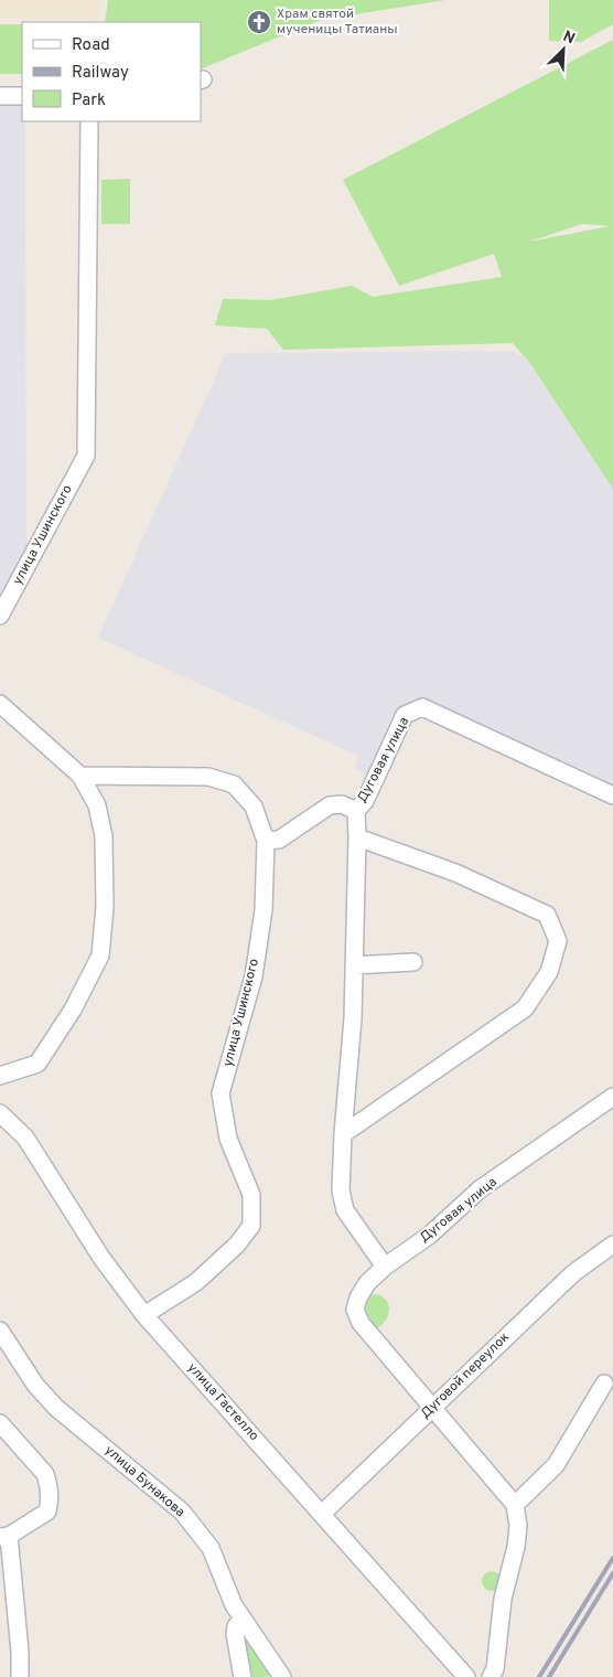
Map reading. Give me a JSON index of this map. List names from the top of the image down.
{
  "streets": {
    "street": [
      "улица Ушинского",
      "Дуговая улица",
      "Дуговой переулок",
      "улица Гастелло",
      "улица Бунакова"
    ]
  },
  "crossings": [
    ["улица Ушинского", "улица Гастелло"],
    ["Дуговая улица", "Дуговой переулок"],
    ["Дуговой переулок", "улица Гастелло"]
  ],
  "places": {
    "church": ["Храм святой мученицы Татианы"]
  },
  "legend": ["Road", "Railway", "Park"],
  "north": "top right"
}
